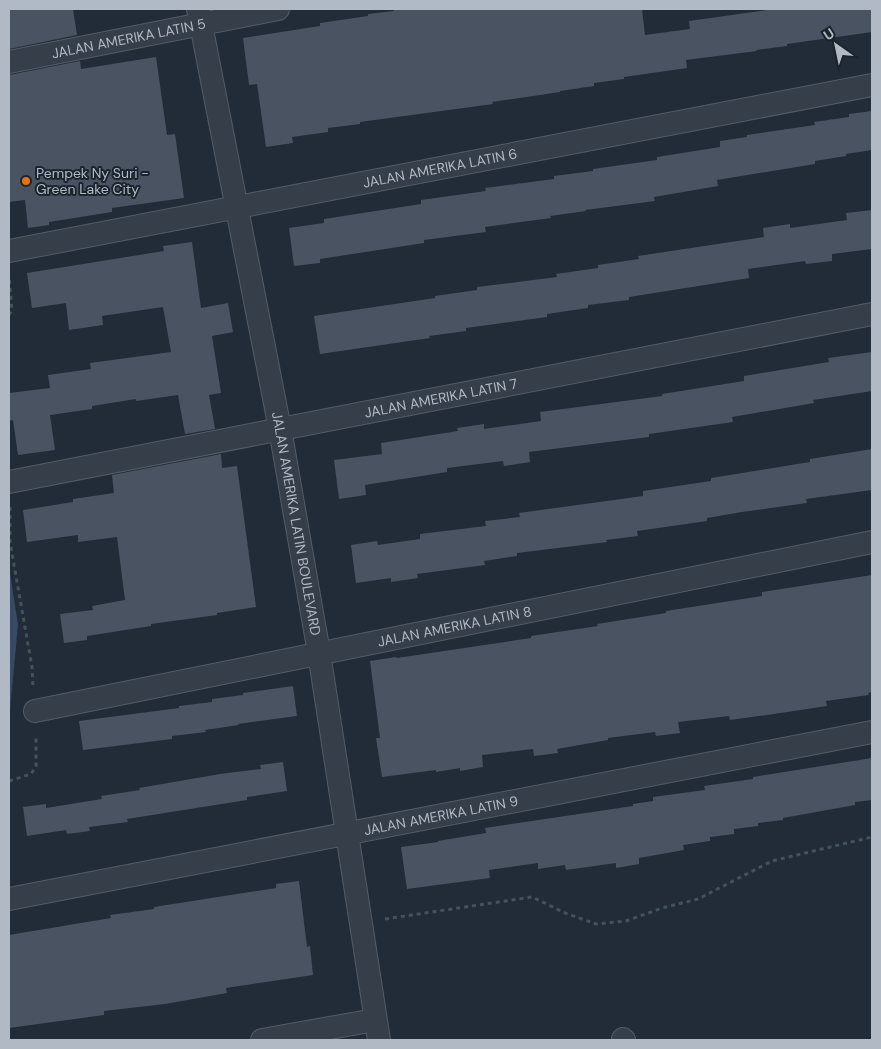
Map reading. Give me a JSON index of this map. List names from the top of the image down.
{
  "streets": {
    "street": [
      "JALAN AMERIKA LATIN 5",
      "JALAN AMERIKA LATIN 6",
      "JALAN AMERIKA LATIN 7",
      "JALAN AMERIKA LATIN BOULEVARD",
      "JALAN AMERIKA LATIN 8",
      "JALAN AMERIKA LATIN 9"
    ]
  },
  "crossings": [
    ["JALAN AMERIKA LATIN 5", "JALAN AMERIKA LATIN BOULEVARD"],
    ["JALAN AMERIKA LATIN 6", "JALAN AMERIKA LATIN BOULEVARD"],
    ["JALAN AMERIKA LATIN 7", "JALAN AMERIKA LATIN BOULEVARD"],
    ["JALAN AMERIKA LATIN BOULEVARD", "JALAN AMERIKA LATIN 8"],
    ["JALAN AMERIKA LATIN BOULEVARD", "JALAN AMERIKA LATIN 9"]
  ],
  "places": ["Pempek Ny Suri - Green Lake City"],
  "north": "top left"
}
